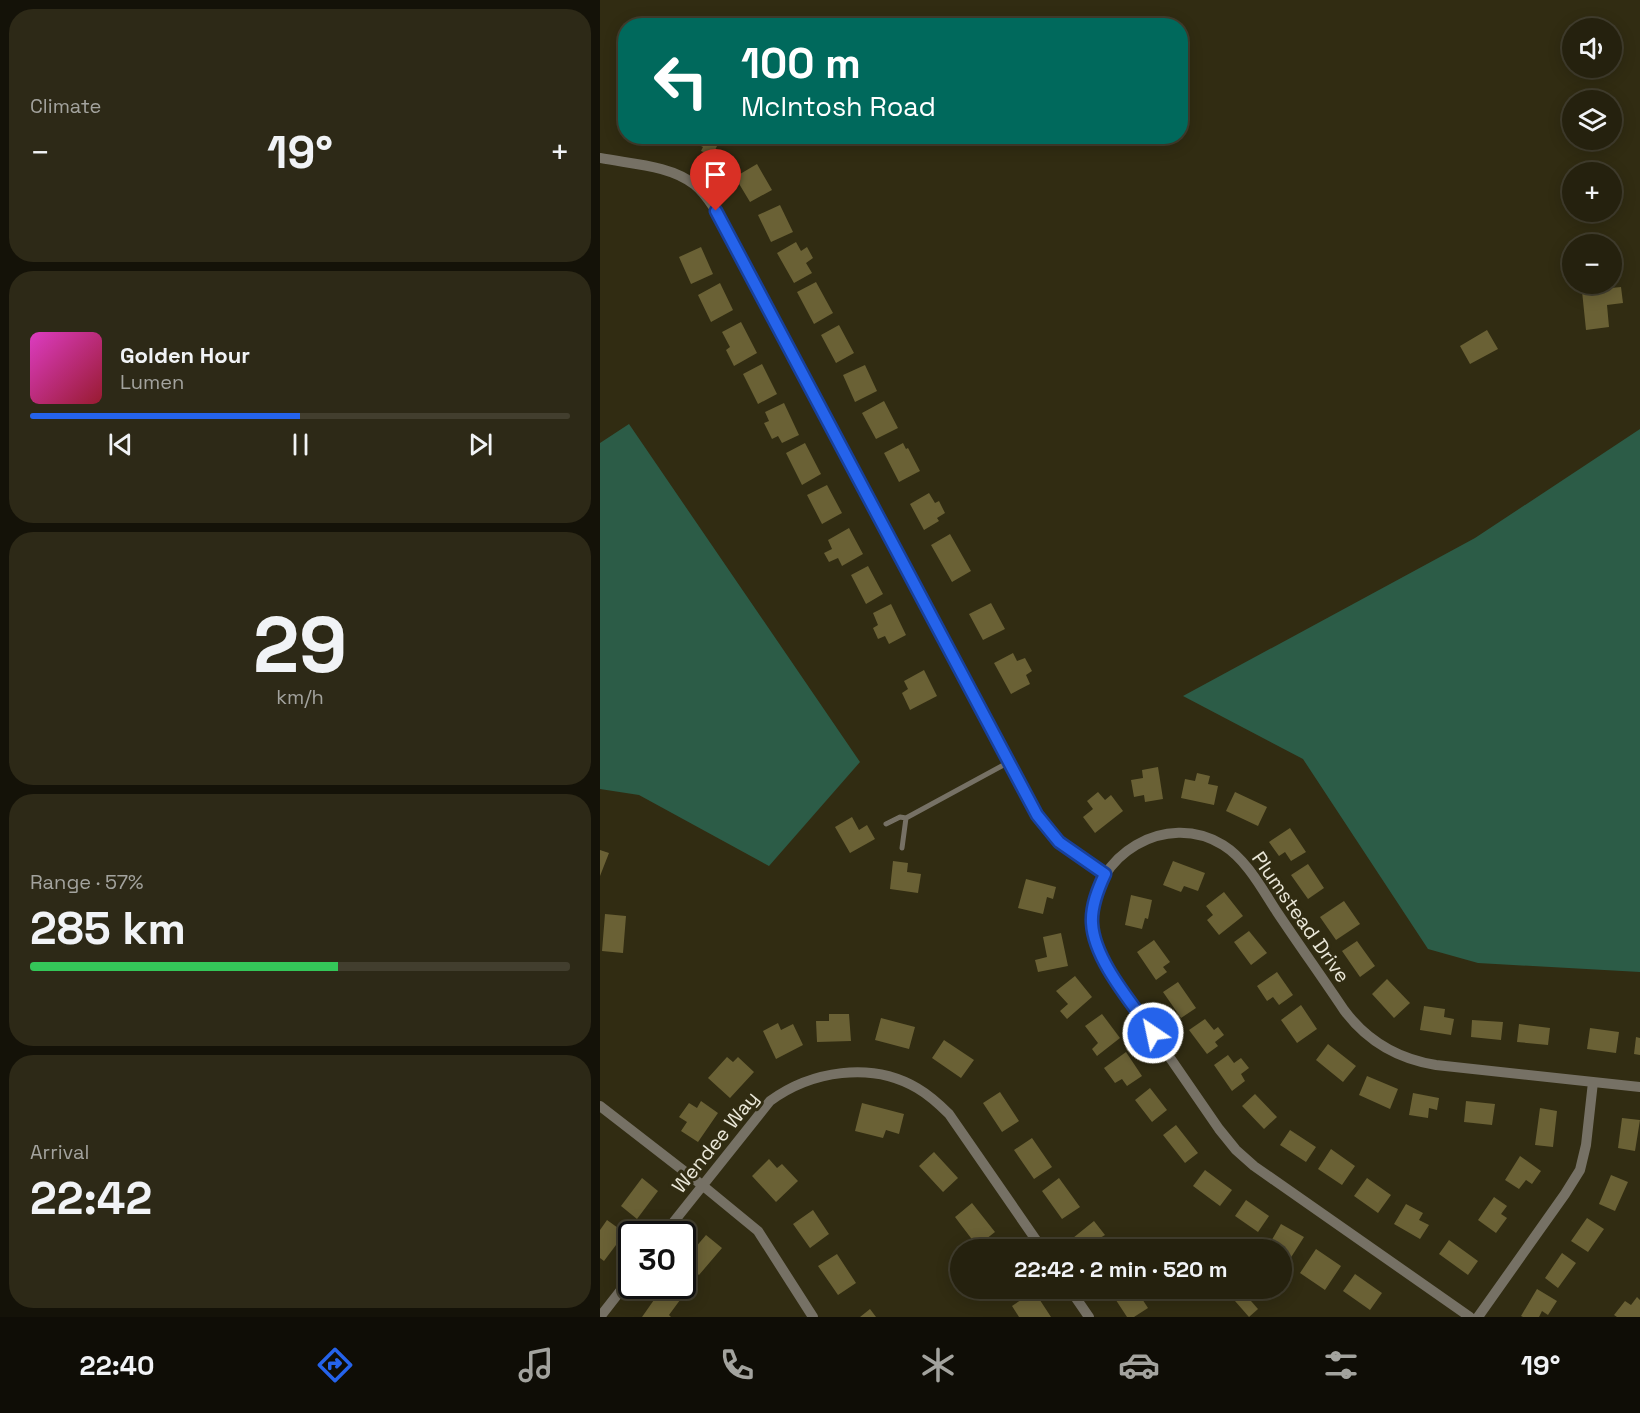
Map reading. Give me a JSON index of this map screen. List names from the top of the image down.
{
  "streets": {
    "street": ["Plumstead Drive", "Wendee Way"]
  },
  "page": {
    "tile": [
      "Climate",
      ["29", "km/h"],
      ["Range · 57%", "285 km"],
      ["Arrival", "22:42"]
    ],
    "map_buttons": ["+", "−"],
    "turn": ["100 m", "McIntosh Road"],
    "heat": ["−", "19°", "+"],
    "song": ["Golden Hour", "Lumen"],
    "limit": "30",
    "trip": "22:42 · 2 min · 520 m",
    "tabs": ["22:40", "19°"]
  }
}
